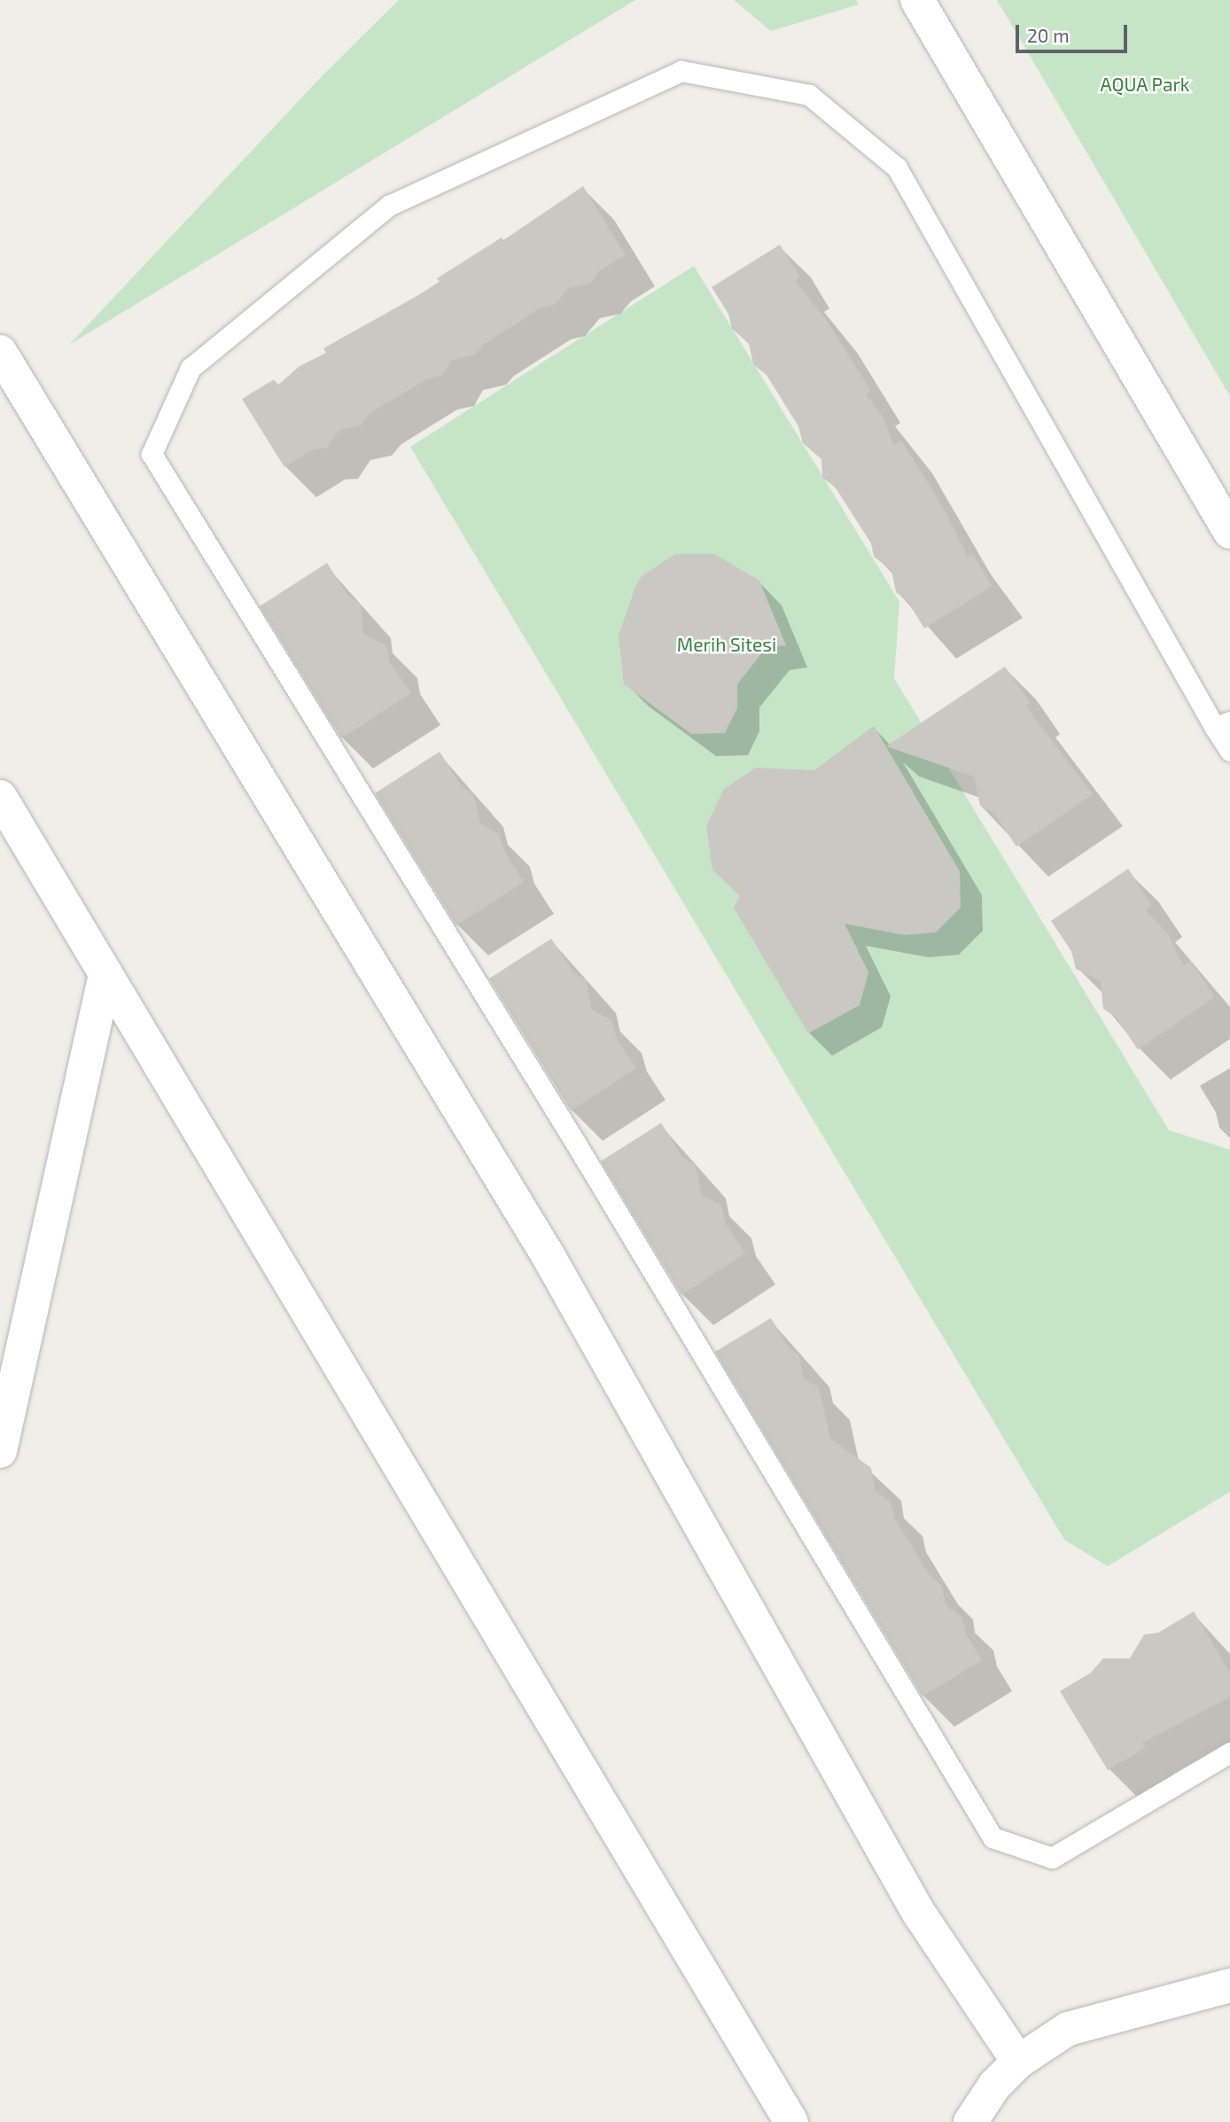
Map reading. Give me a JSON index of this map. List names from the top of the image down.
{
  "parks": ["AQUA Park", "Merih Sitesi"],
  "scale_bar": "20 m"
}
